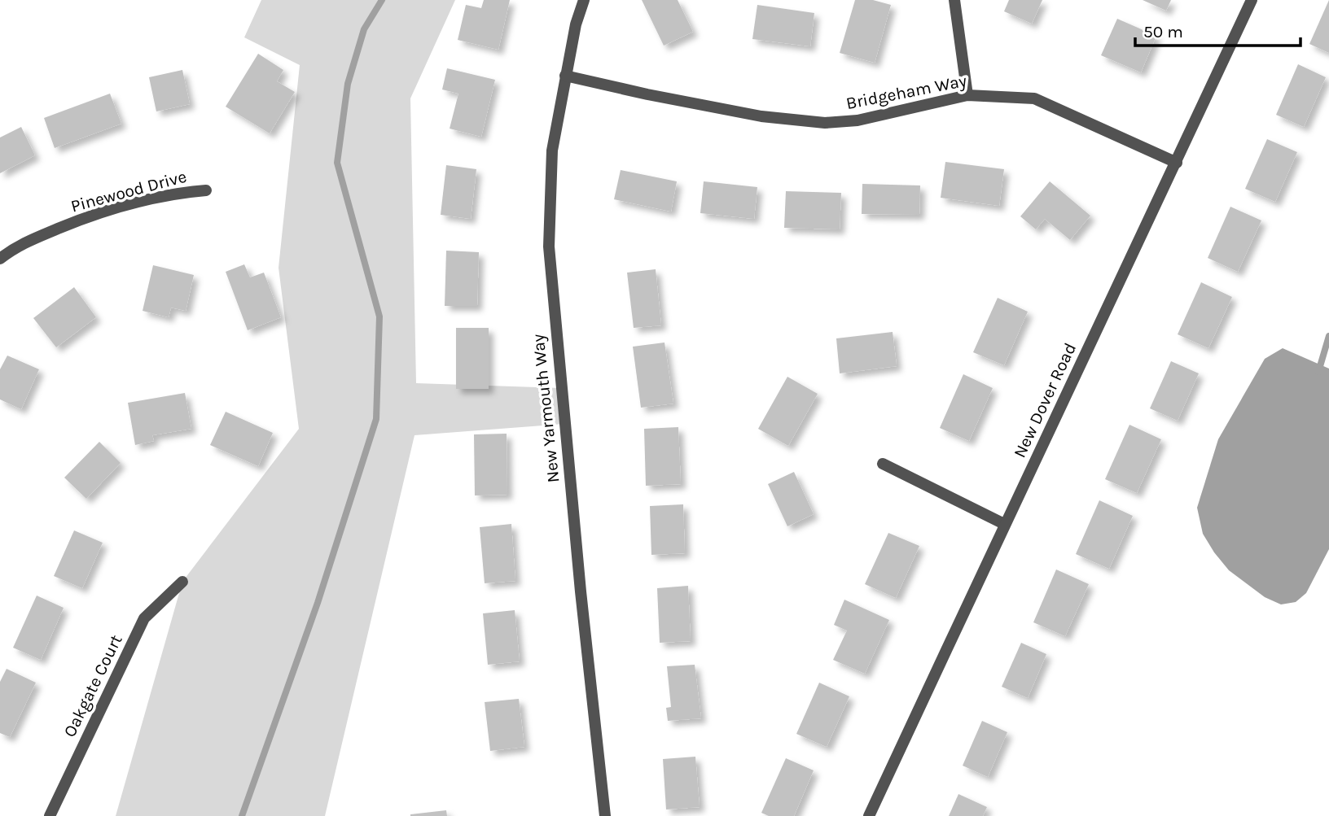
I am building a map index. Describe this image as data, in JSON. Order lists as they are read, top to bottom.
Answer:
{
  "streets": {
    "street": [
      "Bridgeham Way",
      "Pinewood Drive",
      "New Dover Road",
      "New Yarmouth Way",
      "Oakgate Court"
    ]
  },
  "crossings": [
    ["Bridgeham Way", "New Dover Road"],
    ["Bridgeham Way", "New Yarmouth Way"]
  ],
  "scale_bar": "50 m"
}
